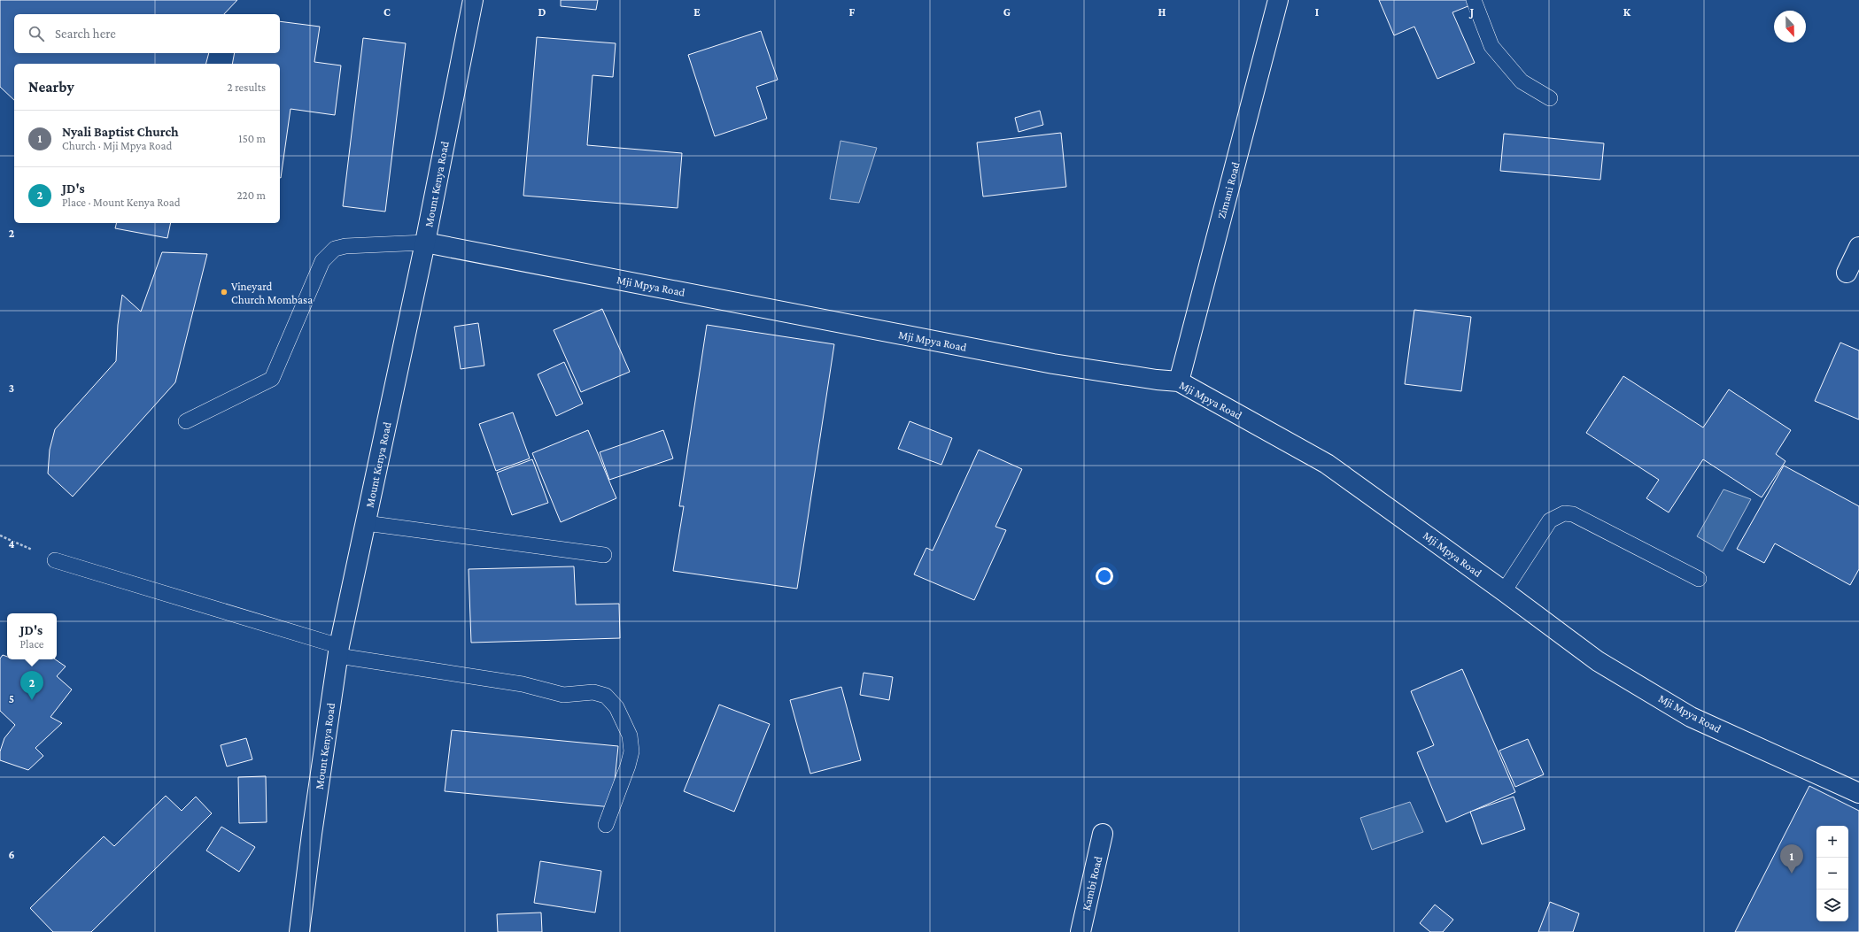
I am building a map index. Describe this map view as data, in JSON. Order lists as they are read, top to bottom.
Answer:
{
  "streets": {
    "street": [
      "Mount Kenya Road",
      "Zimani Road",
      "Mji Mpya Road",
      "Kambi Road"
    ]
  },
  "crossings": [
    ["Mount Kenya Road", "Mji Mpya Road"],
    ["Zimani Road", "Mji Mpya Road"]
  ],
  "places": ["Vineyard Church Mombasa"],
  "north": "bottom",
  "page": {
    "search": "Search here",
    "heading": ["Nearby", "2 results"],
    "list": [
      {
        "mark": "1",
        "name": "Nyali Baptist Church",
        "note": "Church · Mji Mpya Road",
        "value": "150 m"
      },
      {
        "mark": "2",
        "name": "JD's",
        "note": "Place · Mount Kenya Road",
        "value": "220 m"
      }
    ],
    "popup": ["JD's", "Place"],
    "pins": ["2", "1"],
    "map_buttons": ["+", "−"]
  },
  "grid": {
    "columns": [
      "C",
      "D",
      "E",
      "F",
      "G",
      "H",
      "I",
      "J",
      "K"
    ],
    "rows": [
      "2",
      "3",
      "4",
      "5",
      "6"
    ]
  }
}
